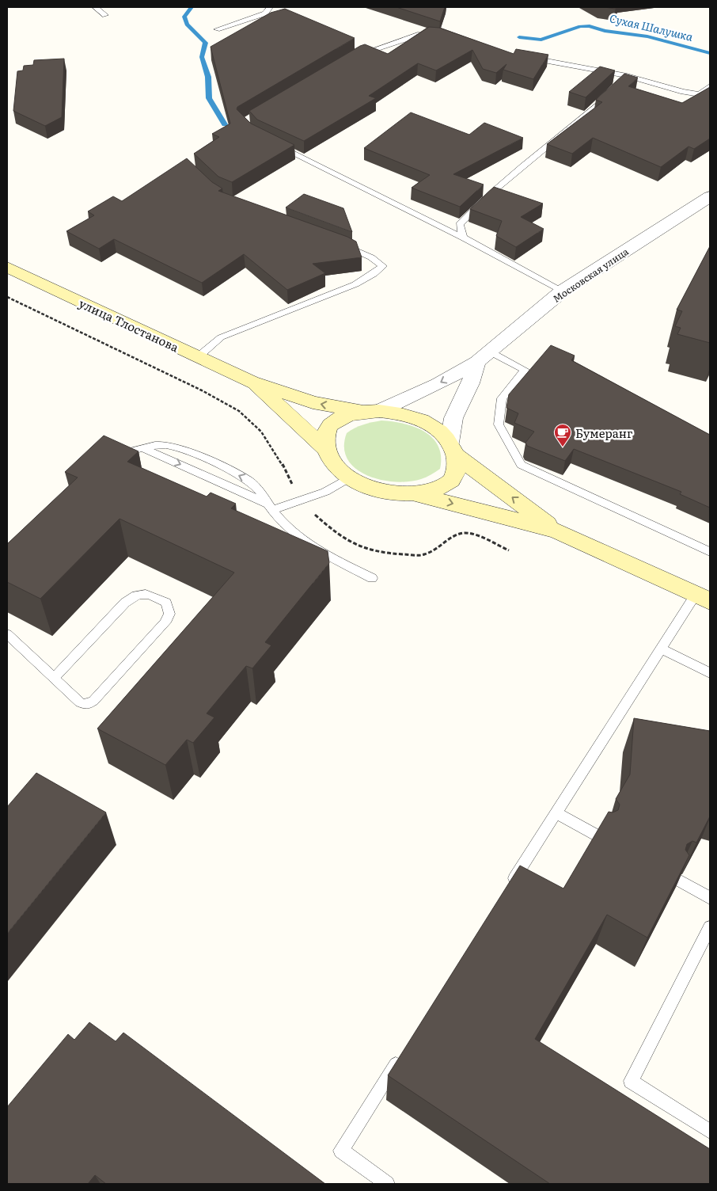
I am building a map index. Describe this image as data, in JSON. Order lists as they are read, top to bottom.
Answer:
{
  "streets": {
    "main road": ["улица Тлостанова"],
    "street": ["Московская улица"]
  },
  "water": ["Сухая Шалушка"],
  "places": {
    "cafe": ["Бумеранг"]
  }
}
